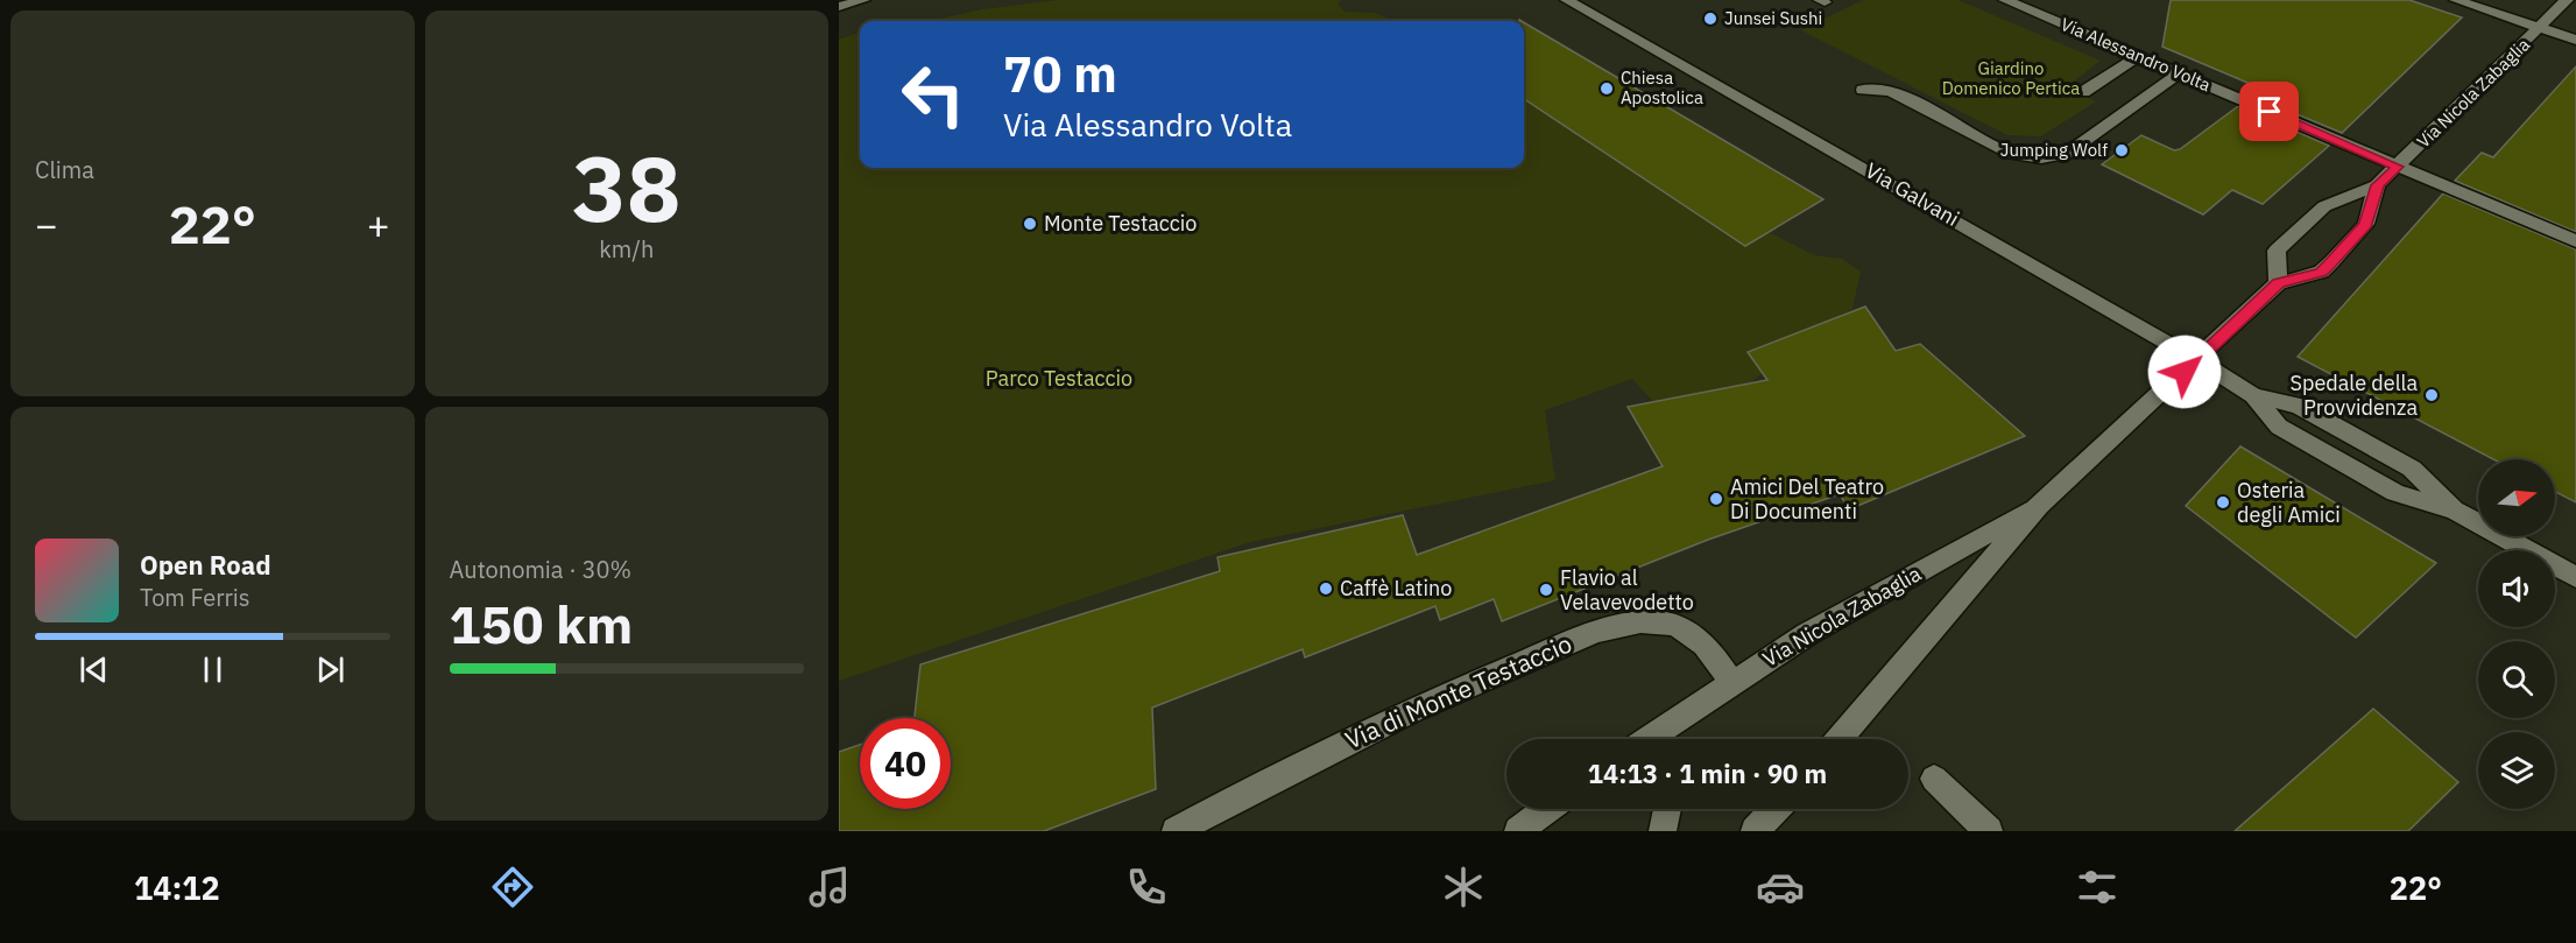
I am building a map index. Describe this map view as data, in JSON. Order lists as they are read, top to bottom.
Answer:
{
  "streets": {
    "street": [
      "Via Alessandro Volta",
      "Via Nicola Zabaglia",
      "Via Galvani",
      "Via di Monte Testaccio"
    ]
  },
  "crossings": [
    ["Via Alessandro Volta", "Via Nicola Zabaglia"],
    ["Via Nicola Zabaglia", "Via Galvani"],
    ["Via Nicola Zabaglia", "Via di Monte Testaccio"]
  ],
  "parks": ["Giardino Domenico Pertica", "Parco Testaccio"],
  "places": [
    "Junsei Sushi",
    "Chiesa Apostolica",
    "Jumping Wolf",
    "Monte Testaccio",
    "Spedale della Provvidenza",
    "Amici Del Teatro Di Documenti",
    "Osteria degli Amici",
    "Caffè Latino",
    "Flavio al Velavevodetto"
  ],
  "north": "right",
  "page": {
    "tile": [
      "Clima",
      ["38", "km/h"],
      ["Autonomia · 30%", "150 km"]
    ],
    "turn": ["70 m", "Via Alessandro Volta"],
    "heat": ["−", "22°", "+"],
    "song": ["Open Road", "Tom Ferris"],
    "limit": "40",
    "trip": "14:13 · 1 min · 90 m",
    "tabs": ["14:12", "22°"]
  }
}
